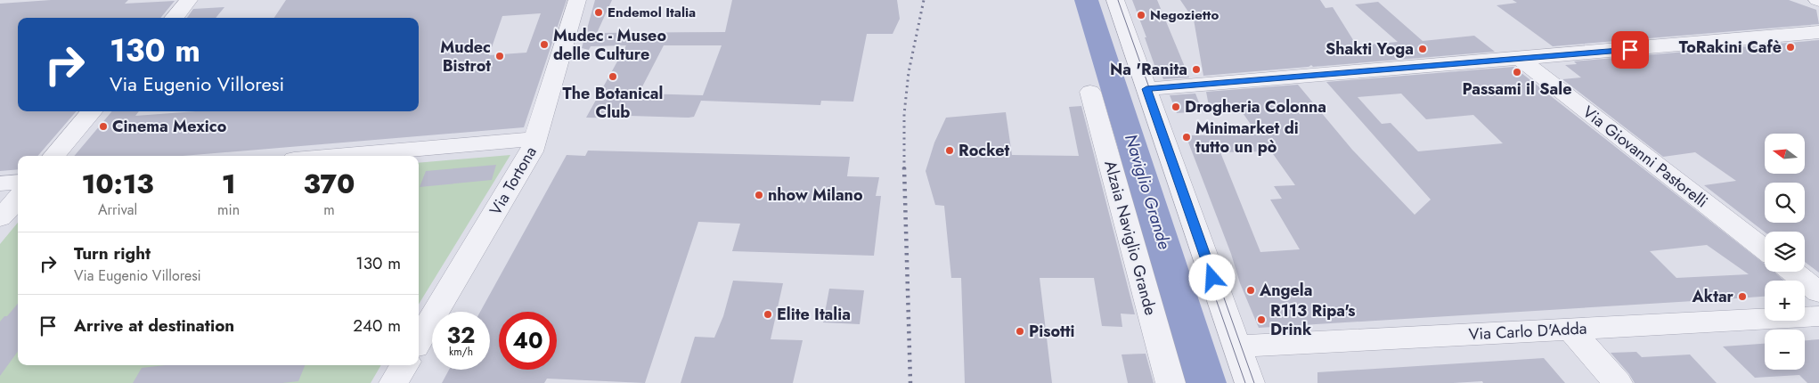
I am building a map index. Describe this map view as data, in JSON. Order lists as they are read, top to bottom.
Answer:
{
  "streets": {
    "street": [
      "Via Giovanni Pastorelli",
      "Via Tortona",
      "Alzaia Naviglio Grande",
      "Via Carlo D'Adda"
    ]
  },
  "water": ["Naviglio Grande"],
  "places": [
    "Endemol Italia",
    "Negozietto",
    "Mudec - Museo delle Culture",
    "ToRakini Cafè",
    "Shakti Yoga",
    "Mudec Bistrot",
    "Na 'Ranita",
    "Passami il Sale",
    "The Botanical Club",
    "Drogheria Colonna",
    "Cinema Mexico",
    "Minimarket di tutto un pò",
    "Rocket",
    "nhow Milano",
    "Angela",
    "Aktar",
    "Elite Italia",
    "R113 Ripa's Drink",
    "Pisotti"
  ],
  "north": "left",
  "page": {
    "turn": ["130 m", "Via Eugenio Villoresi"],
    "map_buttons": ["+", "−"],
    "eta": [
      "10:13",
      "Arrival",
      "1",
      "min",
      "370",
      "m"
    ],
    "list": [
      {
        "name": "Turn right",
        "note": "Via Eugenio Villoresi",
        "value": "130 m"
      },
      {
        "name": "Arrive at destination",
        "value": "240 m"
      }
    ],
    "speed": "32 km/h",
    "limit": "40"
  }
}
